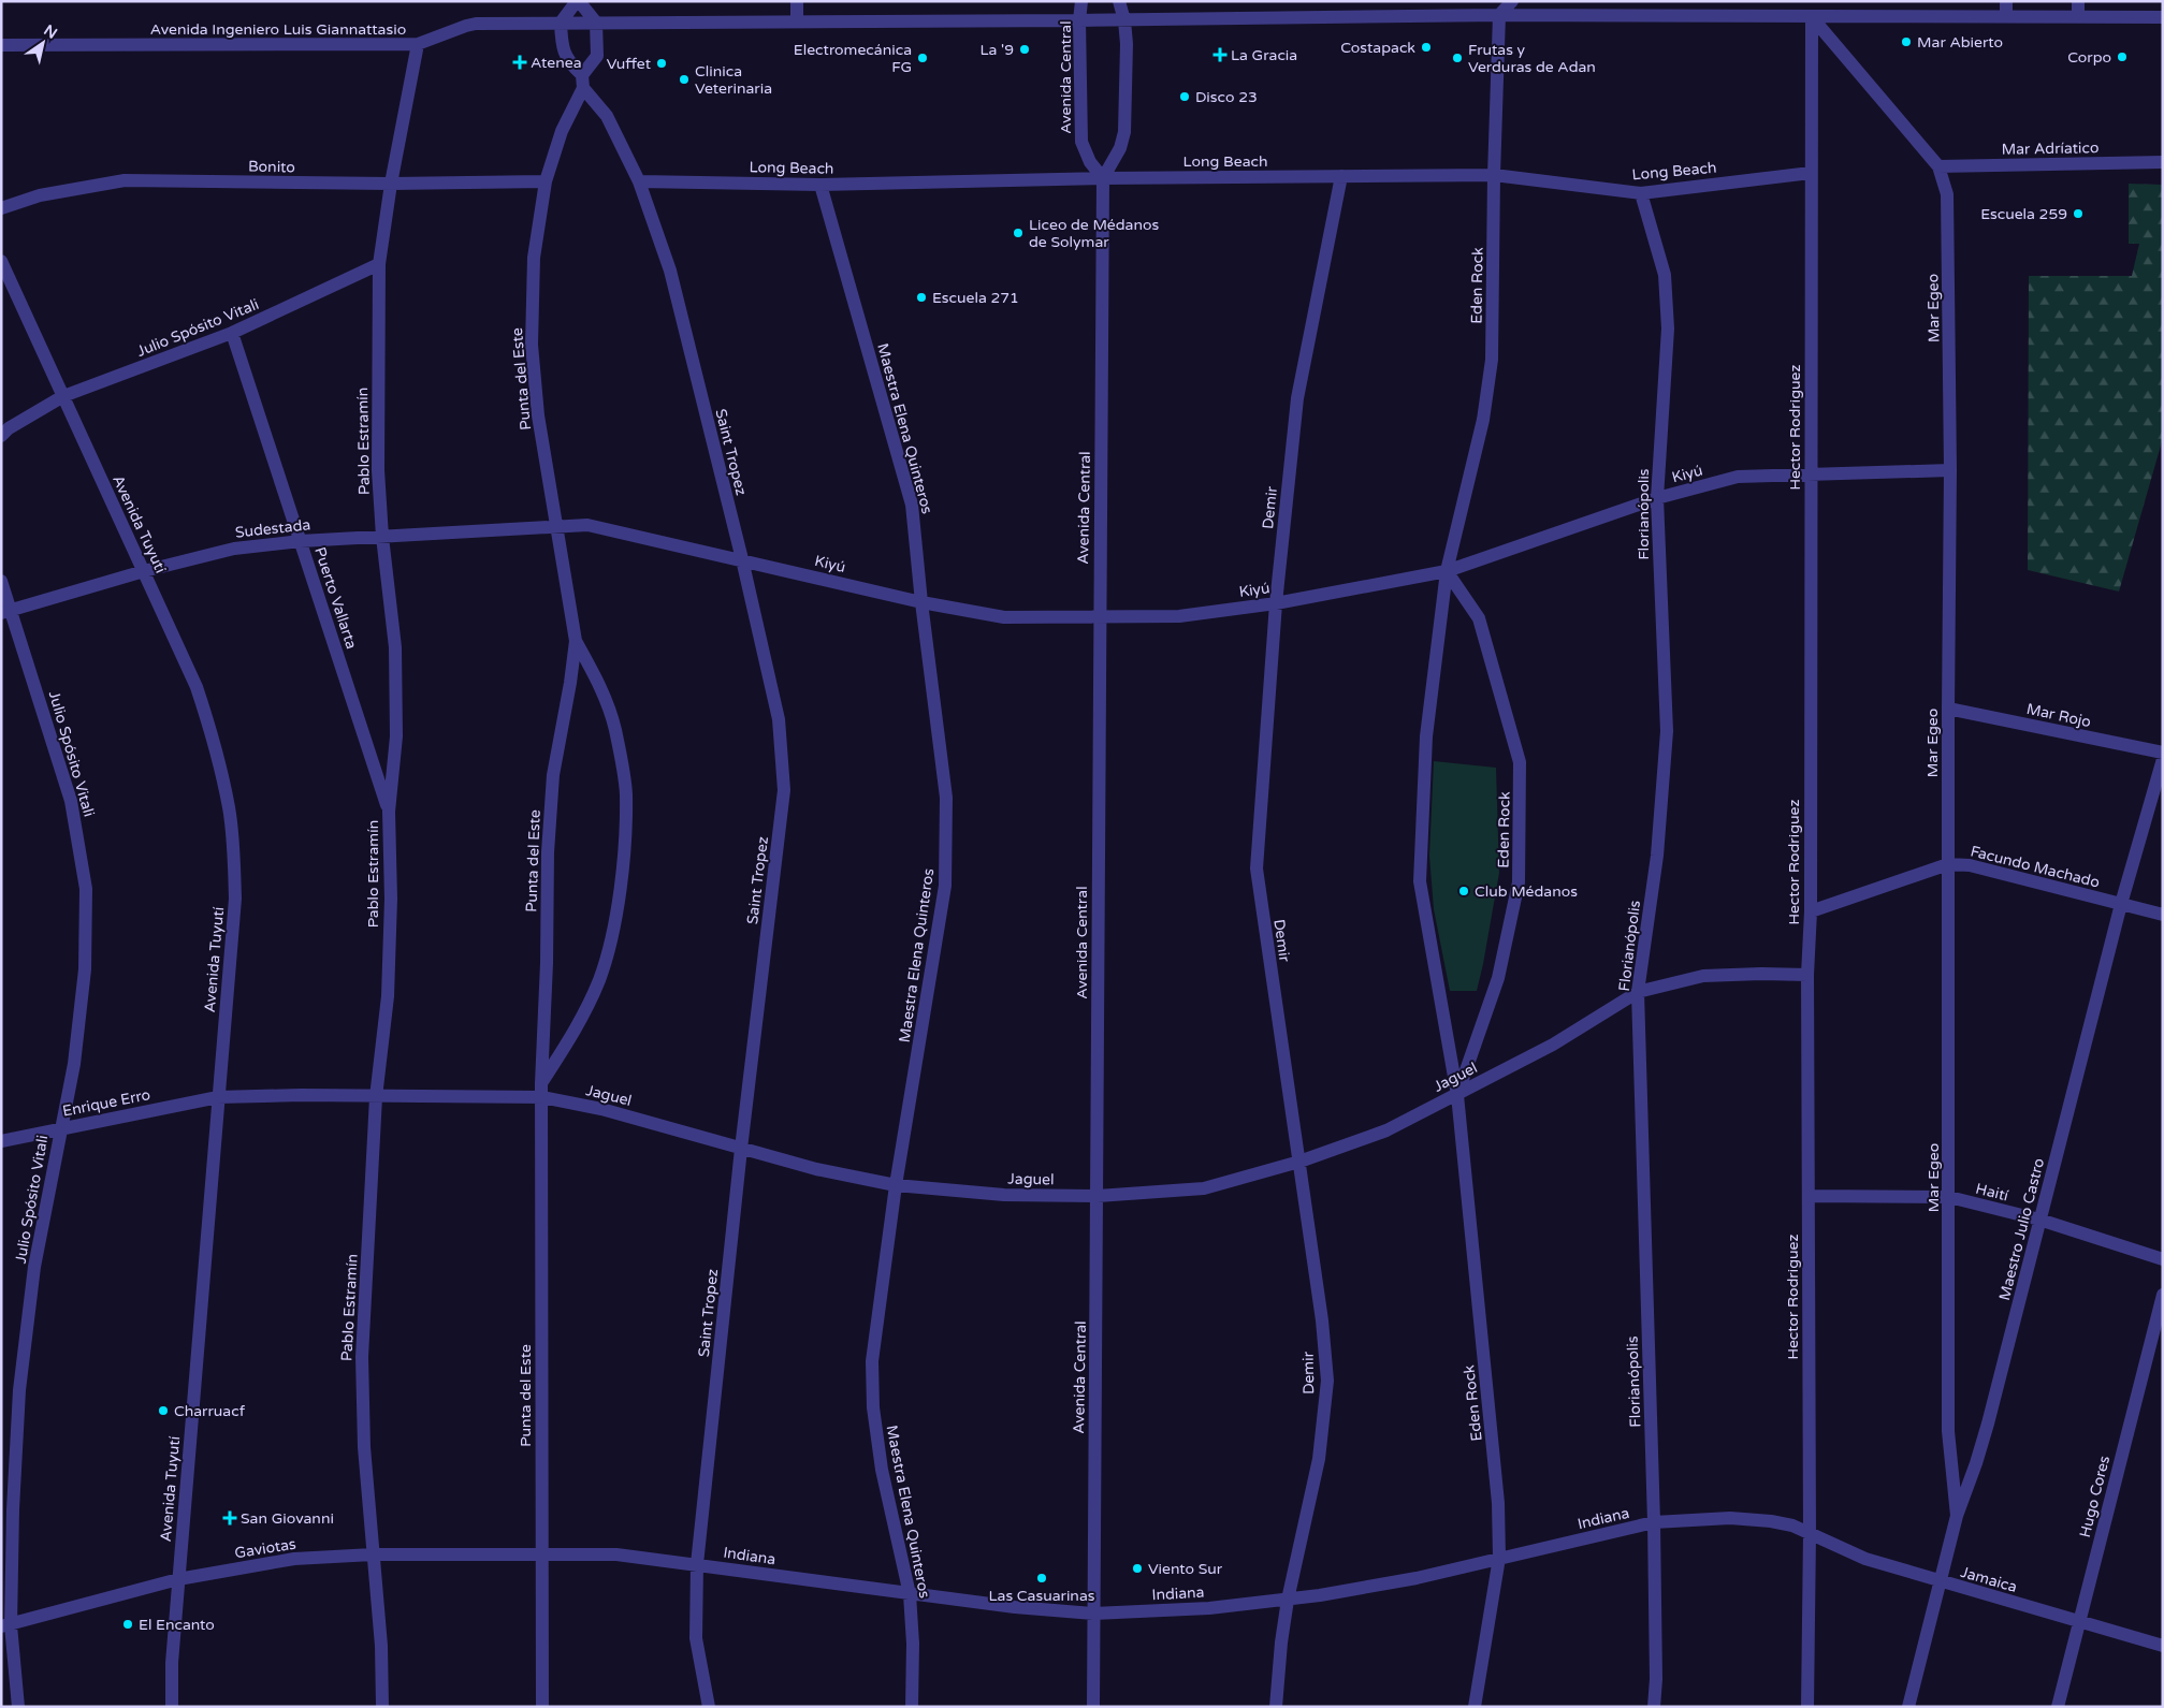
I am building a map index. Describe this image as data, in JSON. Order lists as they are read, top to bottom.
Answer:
{
  "streets": {
    "street": [
      "Avenida Ingeniero Luis Giannattasio",
      "Avenida Central",
      "Mar Adríatico",
      "Long Beach",
      "Bonito",
      "Eden Rock",
      "Mar Egeo",
      "Julio Spósito Vitali",
      "Punta del Este",
      "Hector Rodriguez",
      "Maestra Elena Quinteros",
      "Pablo Estramín",
      "Saint Tropez",
      "Kiyú",
      "Demir",
      "Florianópolis",
      "Avenida Tuyutí",
      "Sudestada",
      "Puerto Vallarta",
      "Mar Rojo",
      "Facundo Machado",
      "Jaguel",
      "Enrique Erro",
      "Haití",
      "Maestro Julio Castro",
      "Hugo Cores",
      "Indiana",
      "Gaviotas",
      "Jamaica"
    ]
  },
  "crossings": [
    ["Avenida Ingeniero Luis Giannattasio", "Avenida Central"],
    ["Avenida Ingeniero Luis Giannattasio", "Eden Rock"],
    ["Avenida Ingeniero Luis Giannattasio", "Mar Egeo"],
    ["Avenida Ingeniero Luis Giannattasio", "Punta del Este"],
    ["Avenida Ingeniero Luis Giannattasio", "Hector Rodriguez"],
    ["Avenida Ingeniero Luis Giannattasio", "Pablo Estramín"],
    ["Avenida Ingeniero Luis Giannattasio", "Saint Tropez"],
    ["Avenida Central", "Long Beach"],
    ["Avenida Central", "Kiyú"],
    ["Avenida Central", "Jaguel"],
    ["Avenida Central", "Indiana"],
    ["Mar Adríatico", "Mar Egeo"],
    ["Long Beach", "Eden Rock"],
    ["Long Beach", "Hector Rodriguez"],
    ["Long Beach", "Maestra Elena Quinteros"],
    ["Long Beach", "Saint Tropez"],
    ["Long Beach", "Demir"],
    ["Long Beach", "Florianópolis"],
    ["Bonito", "Punta del Este"],
    ["Bonito", "Pablo Estramín"],
    ["Eden Rock", "Kiyú"],
    ["Eden Rock", "Jaguel"],
    ["Eden Rock", "Indiana"],
    ["Mar Egeo", "Hector Rodriguez"],
    ["Mar Egeo", "Kiyú"],
    ["Mar Egeo", "Mar Rojo"],
    ["Mar Egeo", "Facundo Machado"],
    ["Mar Egeo", "Haití"],
    ["Mar Egeo", "Maestro Julio Castro"],
    ["Julio Spósito Vitali", "Pablo Estramín"],
    ["Julio Spósito Vitali", "Avenida Tuyutí"],
    ["Julio Spósito Vitali", "Sudestada"],
    ["Julio Spósito Vitali", "Puerto Vallarta"],
    ["Julio Spósito Vitali", "Enrique Erro"],
    ["Julio Spósito Vitali", "Gaviotas"],
    ["Punta del Este", "Saint Tropez"],
    ["Punta del Este", "Kiyú"],
    ["Punta del Este", "Sudestada"],
    ["Punta del Este", "Jaguel"],
    ["Punta del Este", "Indiana"],
    ["Punta del Este", "Gaviotas"],
    ["Hector Rodriguez", "Kiyú"],
    ["Hector Rodriguez", "Facundo Machado"],
    ["Hector Rodriguez", "Jaguel"],
    ["Hector Rodriguez", "Haití"],
    ["Hector Rodriguez", "Indiana"],
    ["Hector Rodriguez", "Jamaica"],
    ["Maestra Elena Quinteros", "Kiyú"],
    ["Maestra Elena Quinteros", "Jaguel"],
    ["Maestra Elena Quinteros", "Indiana"],
    ["Pablo Estramín", "Sudestada"],
    ["Pablo Estramín", "Puerto Vallarta"],
    ["Pablo Estramín", "Jaguel"],
    ["Pablo Estramín", "Gaviotas"],
    ["Saint Tropez", "Kiyú"],
    ["Saint Tropez", "Jaguel"],
    ["Saint Tropez", "Indiana"],
    ["Kiyú", "Demir"],
    ["Kiyú", "Florianópolis"],
    ["Kiyú", "Sudestada"],
    ["Demir", "Jaguel"],
    ["Demir", "Indiana"],
    ["Florianópolis", "Jaguel"],
    ["Florianópolis", "Indiana"],
    ["Avenida Tuyutí", "Sudestada"],
    ["Avenida Tuyutí", "Jaguel"],
    ["Avenida Tuyutí", "Enrique Erro"],
    ["Avenida Tuyutí", "Gaviotas"],
    ["Sudestada", "Puerto Vallarta"],
    ["Facundo Machado", "Maestro Julio Castro"],
    ["Jaguel", "Enrique Erro"],
    ["Haití", "Maestro Julio Castro"],
    ["Maestro Julio Castro", "Jamaica"],
    ["Hugo Cores", "Jamaica"],
    ["Indiana", "Gaviotas"],
    ["Indiana", "Jamaica"]
  ],
  "places": {
    "other": [
      "Mar Abierto",
      "Costapack",
      "La '9",
      "Corpo",
      "Electromecánica FG",
      "Frutas y Verduras de Adan",
      "Vuffet",
      "Clinica Veterinaria",
      "Disco 23",
      "Escuela 259",
      "Liceo de Médanos de Solymar",
      "Escuela 271",
      "Club Médanos",
      "Charruacf",
      "Viento Sur",
      "Las Casuarinas",
      "El Encanto"
    ],
    "health": ["La Gracia", "Atenea", "San Giovanni"]
  },
  "north": "top right"
}
